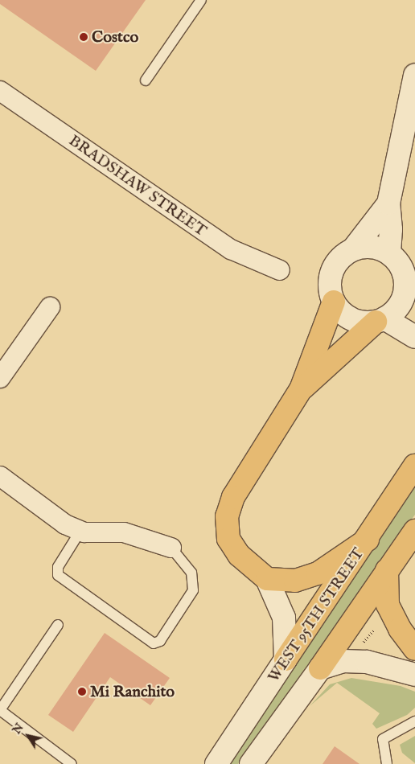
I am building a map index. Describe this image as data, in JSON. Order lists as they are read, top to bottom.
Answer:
{
  "streets": {
    "main road": ["WEST 95TH STREET"],
    "street": ["BRADSHAW STREET"]
  },
  "places": ["Costco", "Mi Ranchito"],
  "north": "top left"
}
